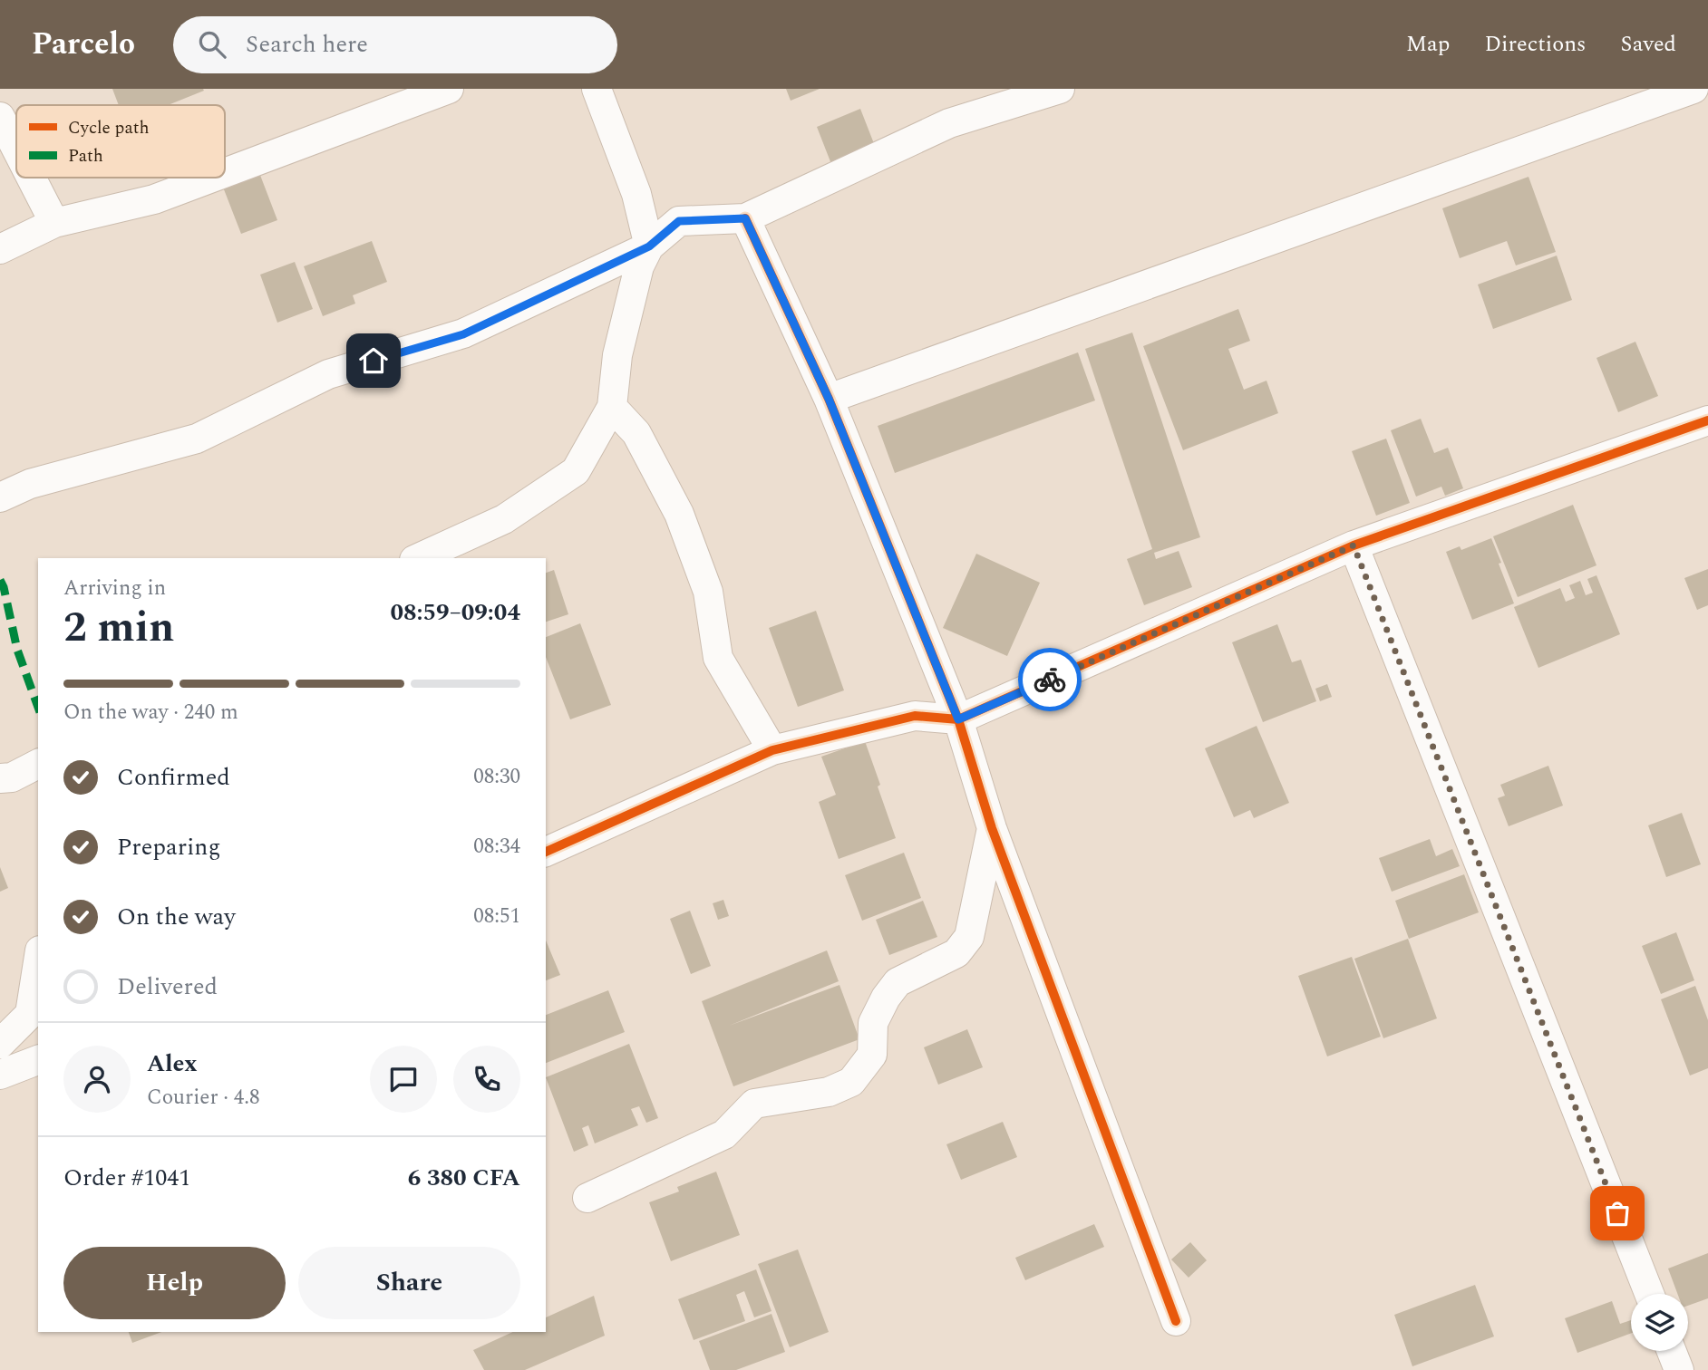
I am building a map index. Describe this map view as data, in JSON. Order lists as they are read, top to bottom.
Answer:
{
  "legend": ["Cycle path", "Path"],
  "page": {
    "header": "Parcelo",
    "search": "Search here",
    "nav": ["Map", "Directions", "Saved"],
    "heading": ["2 min", "Arriving in", "08:59–09:04"],
    "panel": [
      "Alex",
      "Courier · 4.8",
      "Order #1041",
      "6 380 CFA"
    ],
    "bar": "On the way · 240 m",
    "list": [
      ["Confirmed", "08:30"],
      ["Preparing", "08:34"],
      ["On the way", "08:51"],
      "Delivered"
    ],
    "buttons": ["Help", "Share"]
  }
}
